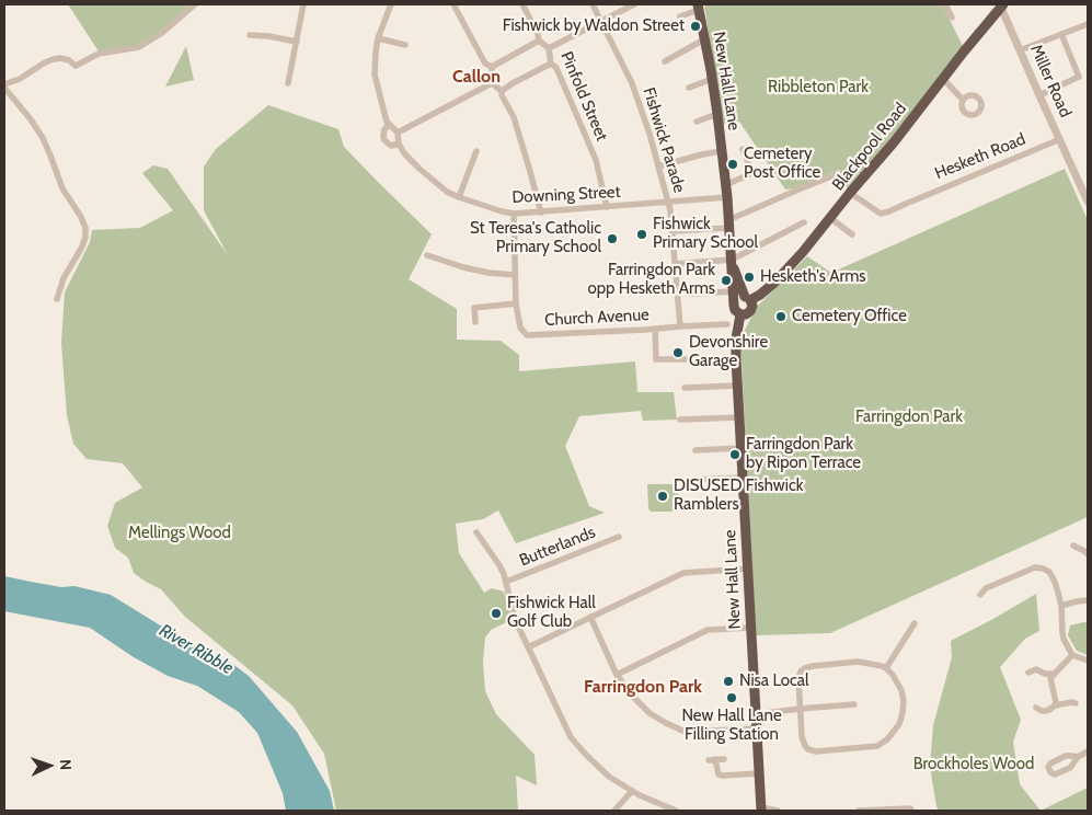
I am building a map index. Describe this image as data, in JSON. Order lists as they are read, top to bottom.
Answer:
{
  "streets": {
    "highway": ["New Hall Lane", "Blackpool Road"],
    "street": [
      "Miller Road",
      "Pinfold Street",
      "Fishwick Parade",
      "Hesketh Road",
      "Downing Street",
      "Church Avenue",
      "Butterlands"
    ]
  },
  "crossings": [
    ["New Hall Lane", "Blackpool Road"],
    ["New Hall Lane", "Downing Street"],
    ["Miller Road", "Blackpool Road"],
    ["Miller Road", "Hesketh Road"],
    ["Pinfold Street", "Downing Street"],
    ["Fishwick Parade", "Downing Street"],
    ["Fishwick Parade", "Church Avenue"],
    ["Blackpool Road", "Hesketh Road"]
  ],
  "districts": ["Callon", "Farringdon Park"],
  "water": ["River Ribble"],
  "parks": [
    "Ribbleton Park",
    "Farringdon Park",
    "Mellings Wood",
    "Brockholes Wood"
  ],
  "places": [
    "Fishwick by Waldon Street",
    "Cemetery Post Office",
    "Fishwick Primary School",
    "St Teresa's Catholic Primary School",
    "Hesketh's Arms",
    "Farringdon Park opp Hesketh Arms",
    "Cemetery Office",
    "Devonshire Garage",
    "Farringdon Park by Ripon Terrace",
    "DISUSED Fishwick Ramblers",
    "Fishwick Hall Golf Club",
    "Nisa Local",
    "New Hall Lane Filling Station"
  ],
  "north": "right"
}
